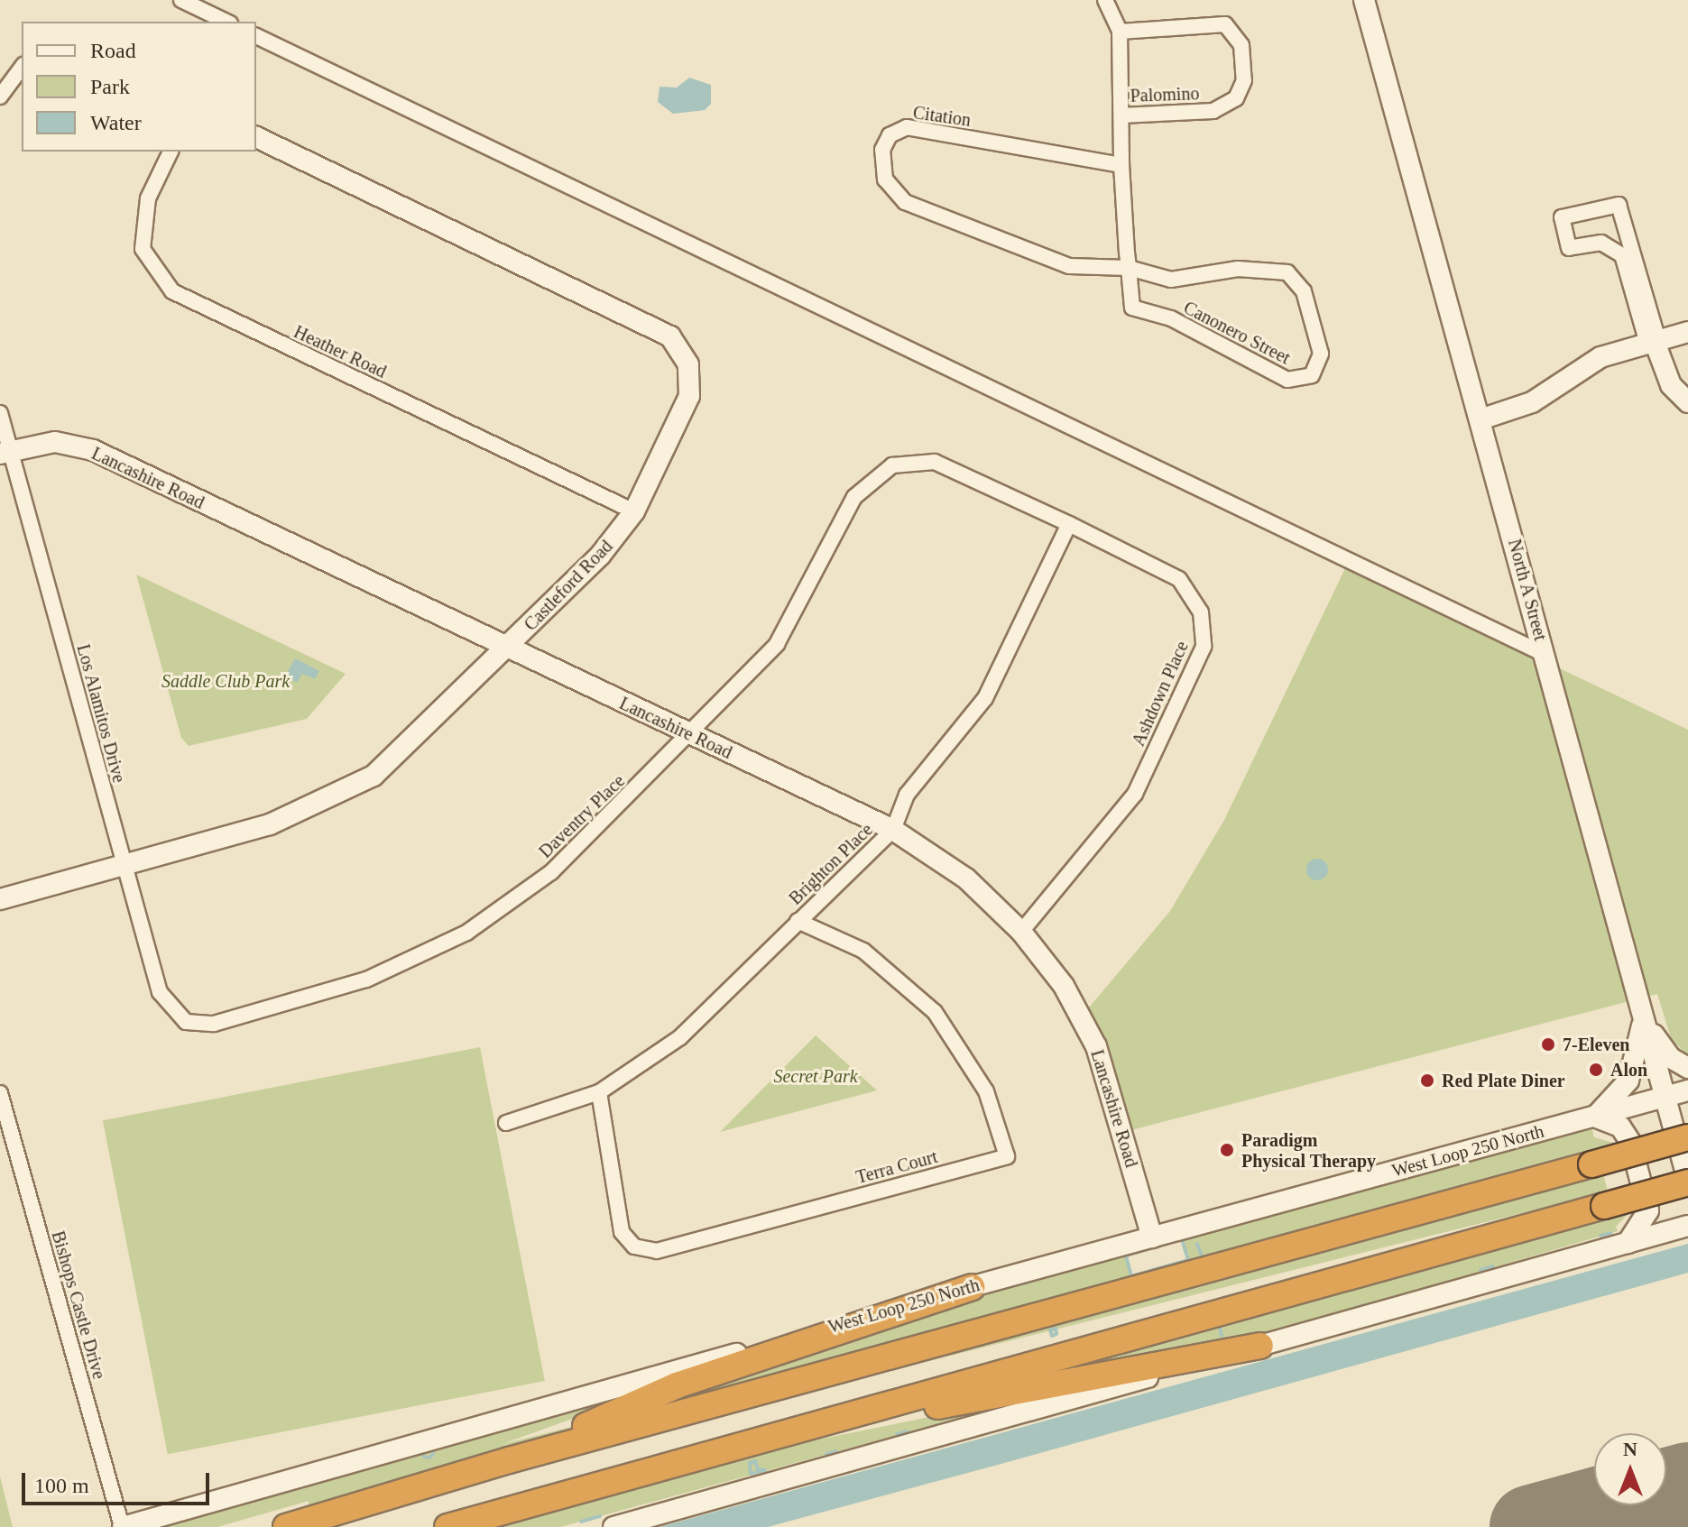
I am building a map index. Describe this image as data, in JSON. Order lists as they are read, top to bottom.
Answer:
{
  "streets": {
    "main road": [
      "Lancashire Road",
      "Castleford Road",
      "North A Street",
      "West Loop 250 North"
    ],
    "street": [
      "Palomino",
      "Citation",
      "Canonero Street",
      "Heather Road",
      "Ashdown Place",
      "Los Alamitos Drive",
      "Daventry Place",
      "Brighton Place",
      "Terra Court",
      "Bishops Castle Drive"
    ]
  },
  "crossings": [
    ["Citation", "Canonero Street"],
    ["Heather Road", "Castleford Road"],
    ["Lancashire Road", "Castleford Road"],
    ["Lancashire Road", "Ashdown Place"],
    ["Lancashire Road", "Los Alamitos Drive"],
    ["Lancashire Road", "Daventry Place"],
    ["Lancashire Road", "Brighton Place"],
    ["Lancashire Road", "West Loop 250 North"],
    ["Castleford Road", "Los Alamitos Drive"],
    ["North A Street", "West Loop 250 North"],
    ["Ashdown Place", "Daventry Place"],
    ["Ashdown Place", "Brighton Place"],
    ["Los Alamitos Drive", "Daventry Place"],
    ["Brighton Place", "Terra Court"],
    ["West Loop 250 North", "Bishops Castle Drive"]
  ],
  "parks": ["Saddle Club Park", "Secret Park"],
  "places": [
    "7-Eleven",
    "Alon",
    "Red Plate Diner",
    "Paradigm Physical Therapy"
  ],
  "legend": ["Road", "Park", "Water"],
  "scale_bar": "100 m",
  "north": "top"
}
